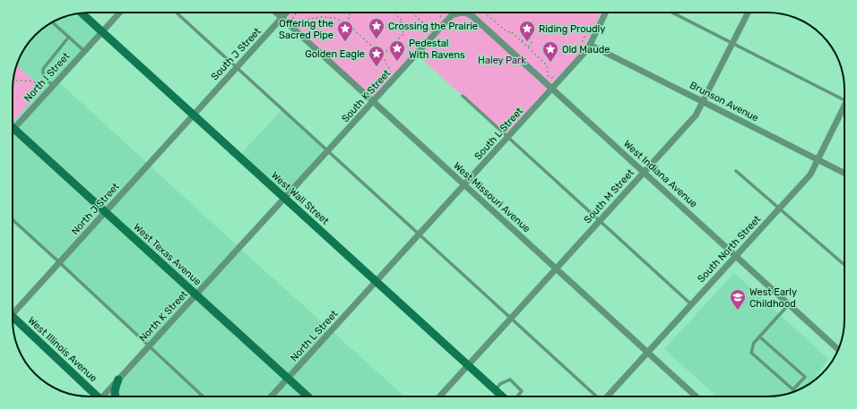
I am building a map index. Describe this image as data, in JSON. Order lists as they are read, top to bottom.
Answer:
{
  "streets": {
    "street": [
      "South J Street",
      "North I Street",
      "South K Street",
      "Brunson Avenue",
      "South L Street",
      "West Indiana Avenue",
      "South M Street",
      "West Missouri Avenue",
      "West Wall Street",
      "North J Street",
      "South North Street",
      "West Texas Avenue",
      "North K Street",
      "North L Street",
      "West Illinois Avenue"
    ]
  },
  "crossings": [
    ["South J Street", "West Missouri Avenue"],
    ["South J Street", "West Wall Street"],
    ["South J Street", "North J Street"],
    ["North I Street", "West Wall Street"],
    ["North I Street", "West Texas Avenue"],
    ["South K Street", "West Indiana Avenue"],
    ["South K Street", "West Missouri Avenue"],
    ["South K Street", "West Wall Street"],
    ["South K Street", "North K Street"],
    ["Brunson Avenue", "South L Street"],
    ["Brunson Avenue", "South M Street"],
    ["Brunson Avenue", "South North Street"],
    ["South L Street", "West Indiana Avenue"],
    ["South L Street", "West Missouri Avenue"],
    ["South L Street", "West Wall Street"],
    ["South L Street", "North L Street"],
    ["West Indiana Avenue", "South M Street"],
    ["West Indiana Avenue", "South North Street"],
    ["South M Street", "West Missouri Avenue"],
    ["South M Street", "West Wall Street"],
    ["West Missouri Avenue", "South North Street"],
    ["West Wall Street", "North J Street"],
    ["West Wall Street", "North K Street"],
    ["West Wall Street", "North L Street"],
    ["North J Street", "West Texas Avenue"],
    ["West Texas Avenue", "North K Street"],
    ["West Texas Avenue", "North L Street"]
  ],
  "parks": ["Haley Park"],
  "places": {
    "place": [
      "Crossing the Prairie",
      "Offering the Sacred Pipe",
      "Riding Proudly",
      "Pedestal With Ravens",
      "Old Maude",
      "Golden Eagle"
    ],
    "school or university": ["West Early Childhood"]
  }
}
